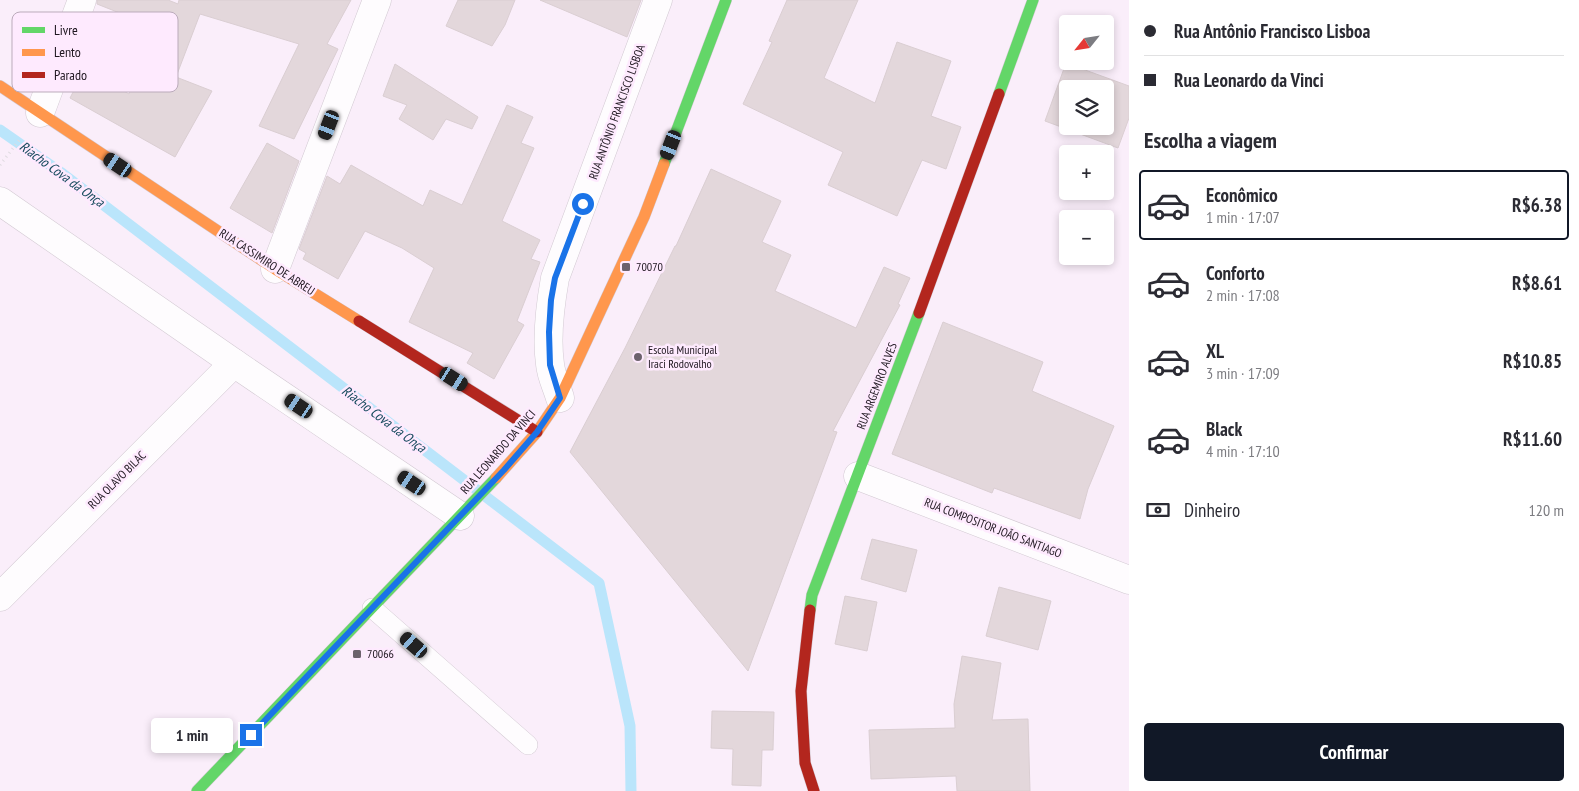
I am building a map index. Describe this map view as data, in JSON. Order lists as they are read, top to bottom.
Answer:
{
  "streets": {
    "street": [
      "RUA ANTÔNIO FRANCISCO LISBOA",
      "RUA CASSIMIRO DE ABREU",
      "RUA ARGEMIRO ALVES",
      "RUA LEONARDO DA VINCI",
      "RUA OLAVO BILAC",
      "RUA COMPOSITOR JOÃO SANTIAGO"
    ]
  },
  "crossings": [
    ["RUA ANTÔNIO FRANCISCO LISBOA", "RUA LEONARDO DA VINCI"],
    ["RUA CASSIMIRO DE ABREU", "RUA LEONARDO DA VINCI"],
    ["RUA ARGEMIRO ALVES", "RUA COMPOSITOR JOÃO SANTIAGO"]
  ],
  "water": ["Riacho Cova da Onça"],
  "places": {
    "transit": ["70070", "70066"],
    "other": ["Escola Municipal Iraci Rodovalho"]
  },
  "legend": ["Livre", "Lento", "Parado"],
  "north": "bottom left",
  "page": {
    "banner": ["Rua Antônio Francisco Lisboa", "Rua Leonardo da Vinci"],
    "map_buttons": ["+", "−"],
    "heading": "Escolha a viagem",
    "list": [
      {
        "name": "Econômico",
        "note": "1 min · 17:07",
        "value": "R$6.38"
      },
      {
        "name": "Conforto",
        "note": "2 min · 17:08",
        "value": "R$8.61"
      },
      {
        "name": "XL",
        "note": "3 min · 17:09",
        "value": "R$10.85"
      },
      {
        "name": "Black",
        "note": "4 min · 17:10",
        "value": "R$11.60"
      }
    ],
    "pay": ["Dinheiro", "120 m"],
    "buttons": "Confirmar",
    "bubble": "1 min"
  }
}
